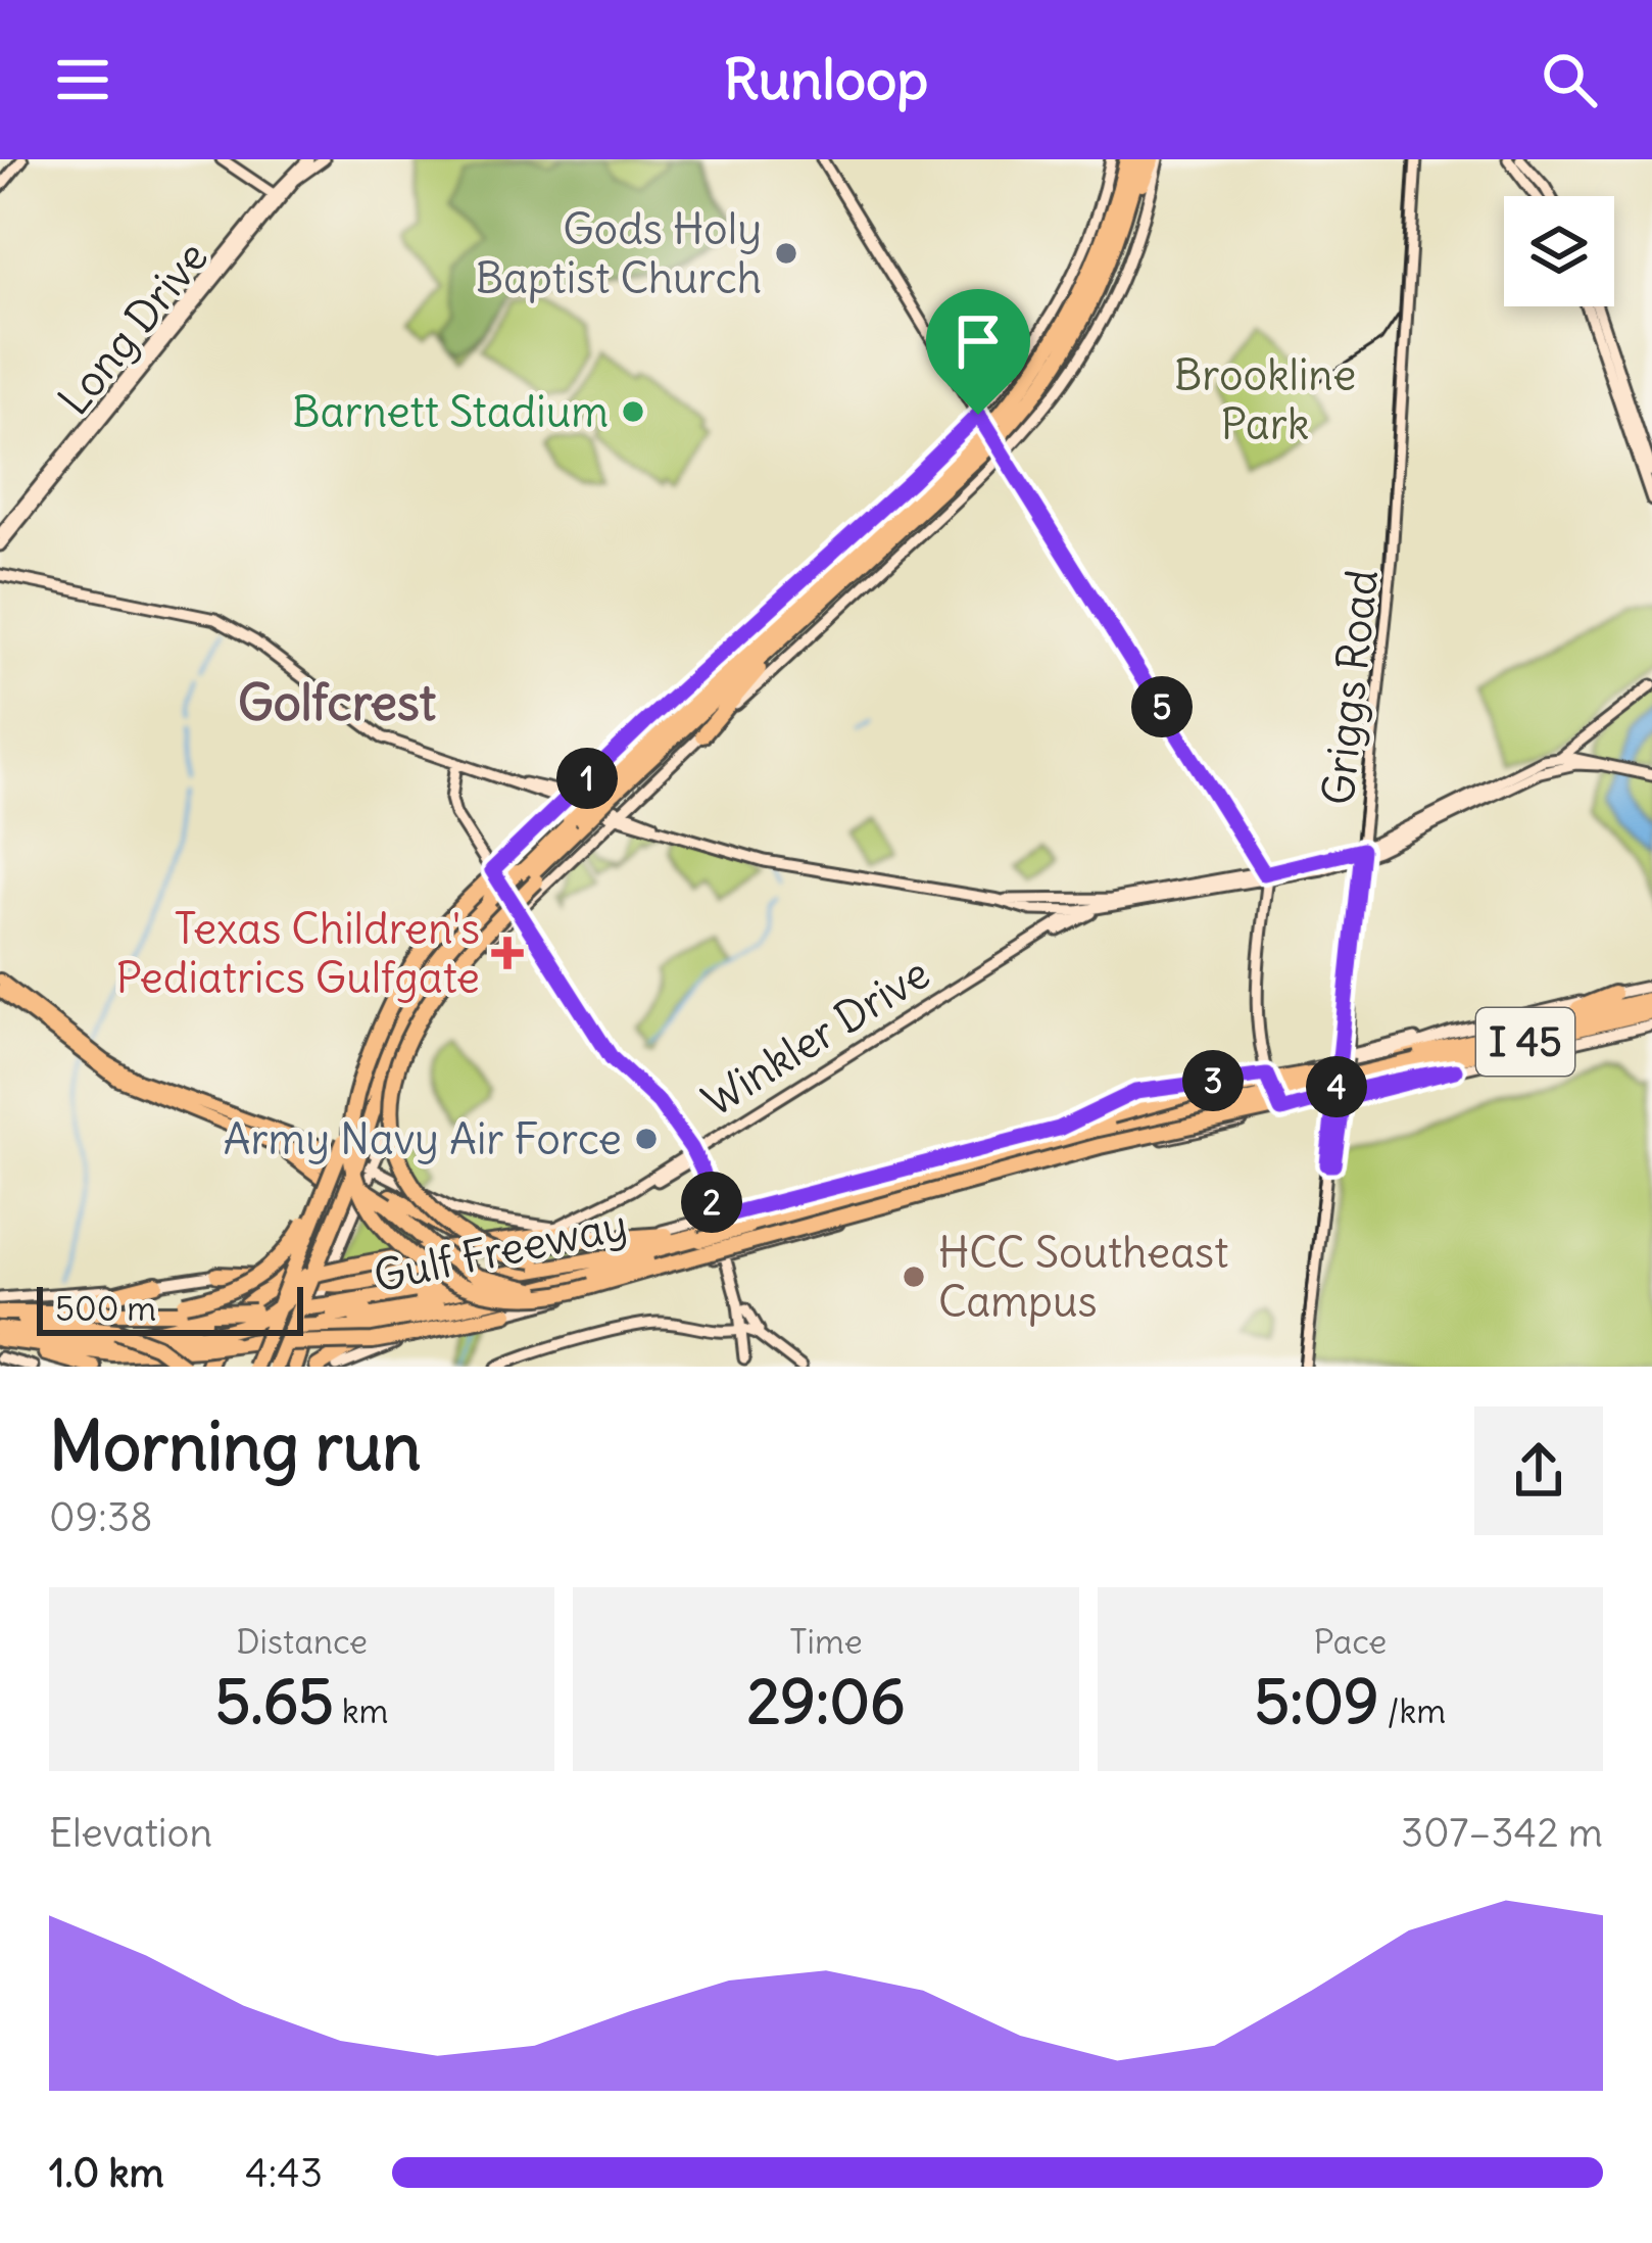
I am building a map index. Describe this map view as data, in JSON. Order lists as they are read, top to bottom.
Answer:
{
  "streets": {
    "highway": ["I 45", "Gulf Freeway"],
    "main road": ["Long Drive", "Griggs Road", "Winkler Drive"]
  },
  "crossings": [
    ["Griggs Road", "Gulf Freeway"]
  ],
  "districts": ["Golfcrest"],
  "parks": ["Brookline Park"],
  "places": {
    "other": [
      "Gods Holy Baptist Church",
      "Barnett Stadium",
      "Army Navy Air Force",
      "HCC Southeast Campus"
    ],
    "health": ["Texas Children's Pediatrics Gulfgate"]
  },
  "scale_bar": "500 m",
  "page": {
    "header": "Runloop",
    "pins": [
      "5",
      "1",
      "3",
      "4",
      "2"
    ],
    "scale": "500 m",
    "heading": ["Morning run", "09:38"],
    "stats": [
      ["Distance", "5.65 km"],
      ["Time", "29:06"],
      ["Pace", "5:09 /km"]
    ],
    "chart": ["Elevation", "307–342 m"],
    "list": [
      {
        "name": "1.0 km",
        "note": "4:43"
      }
    ]
  }
}
